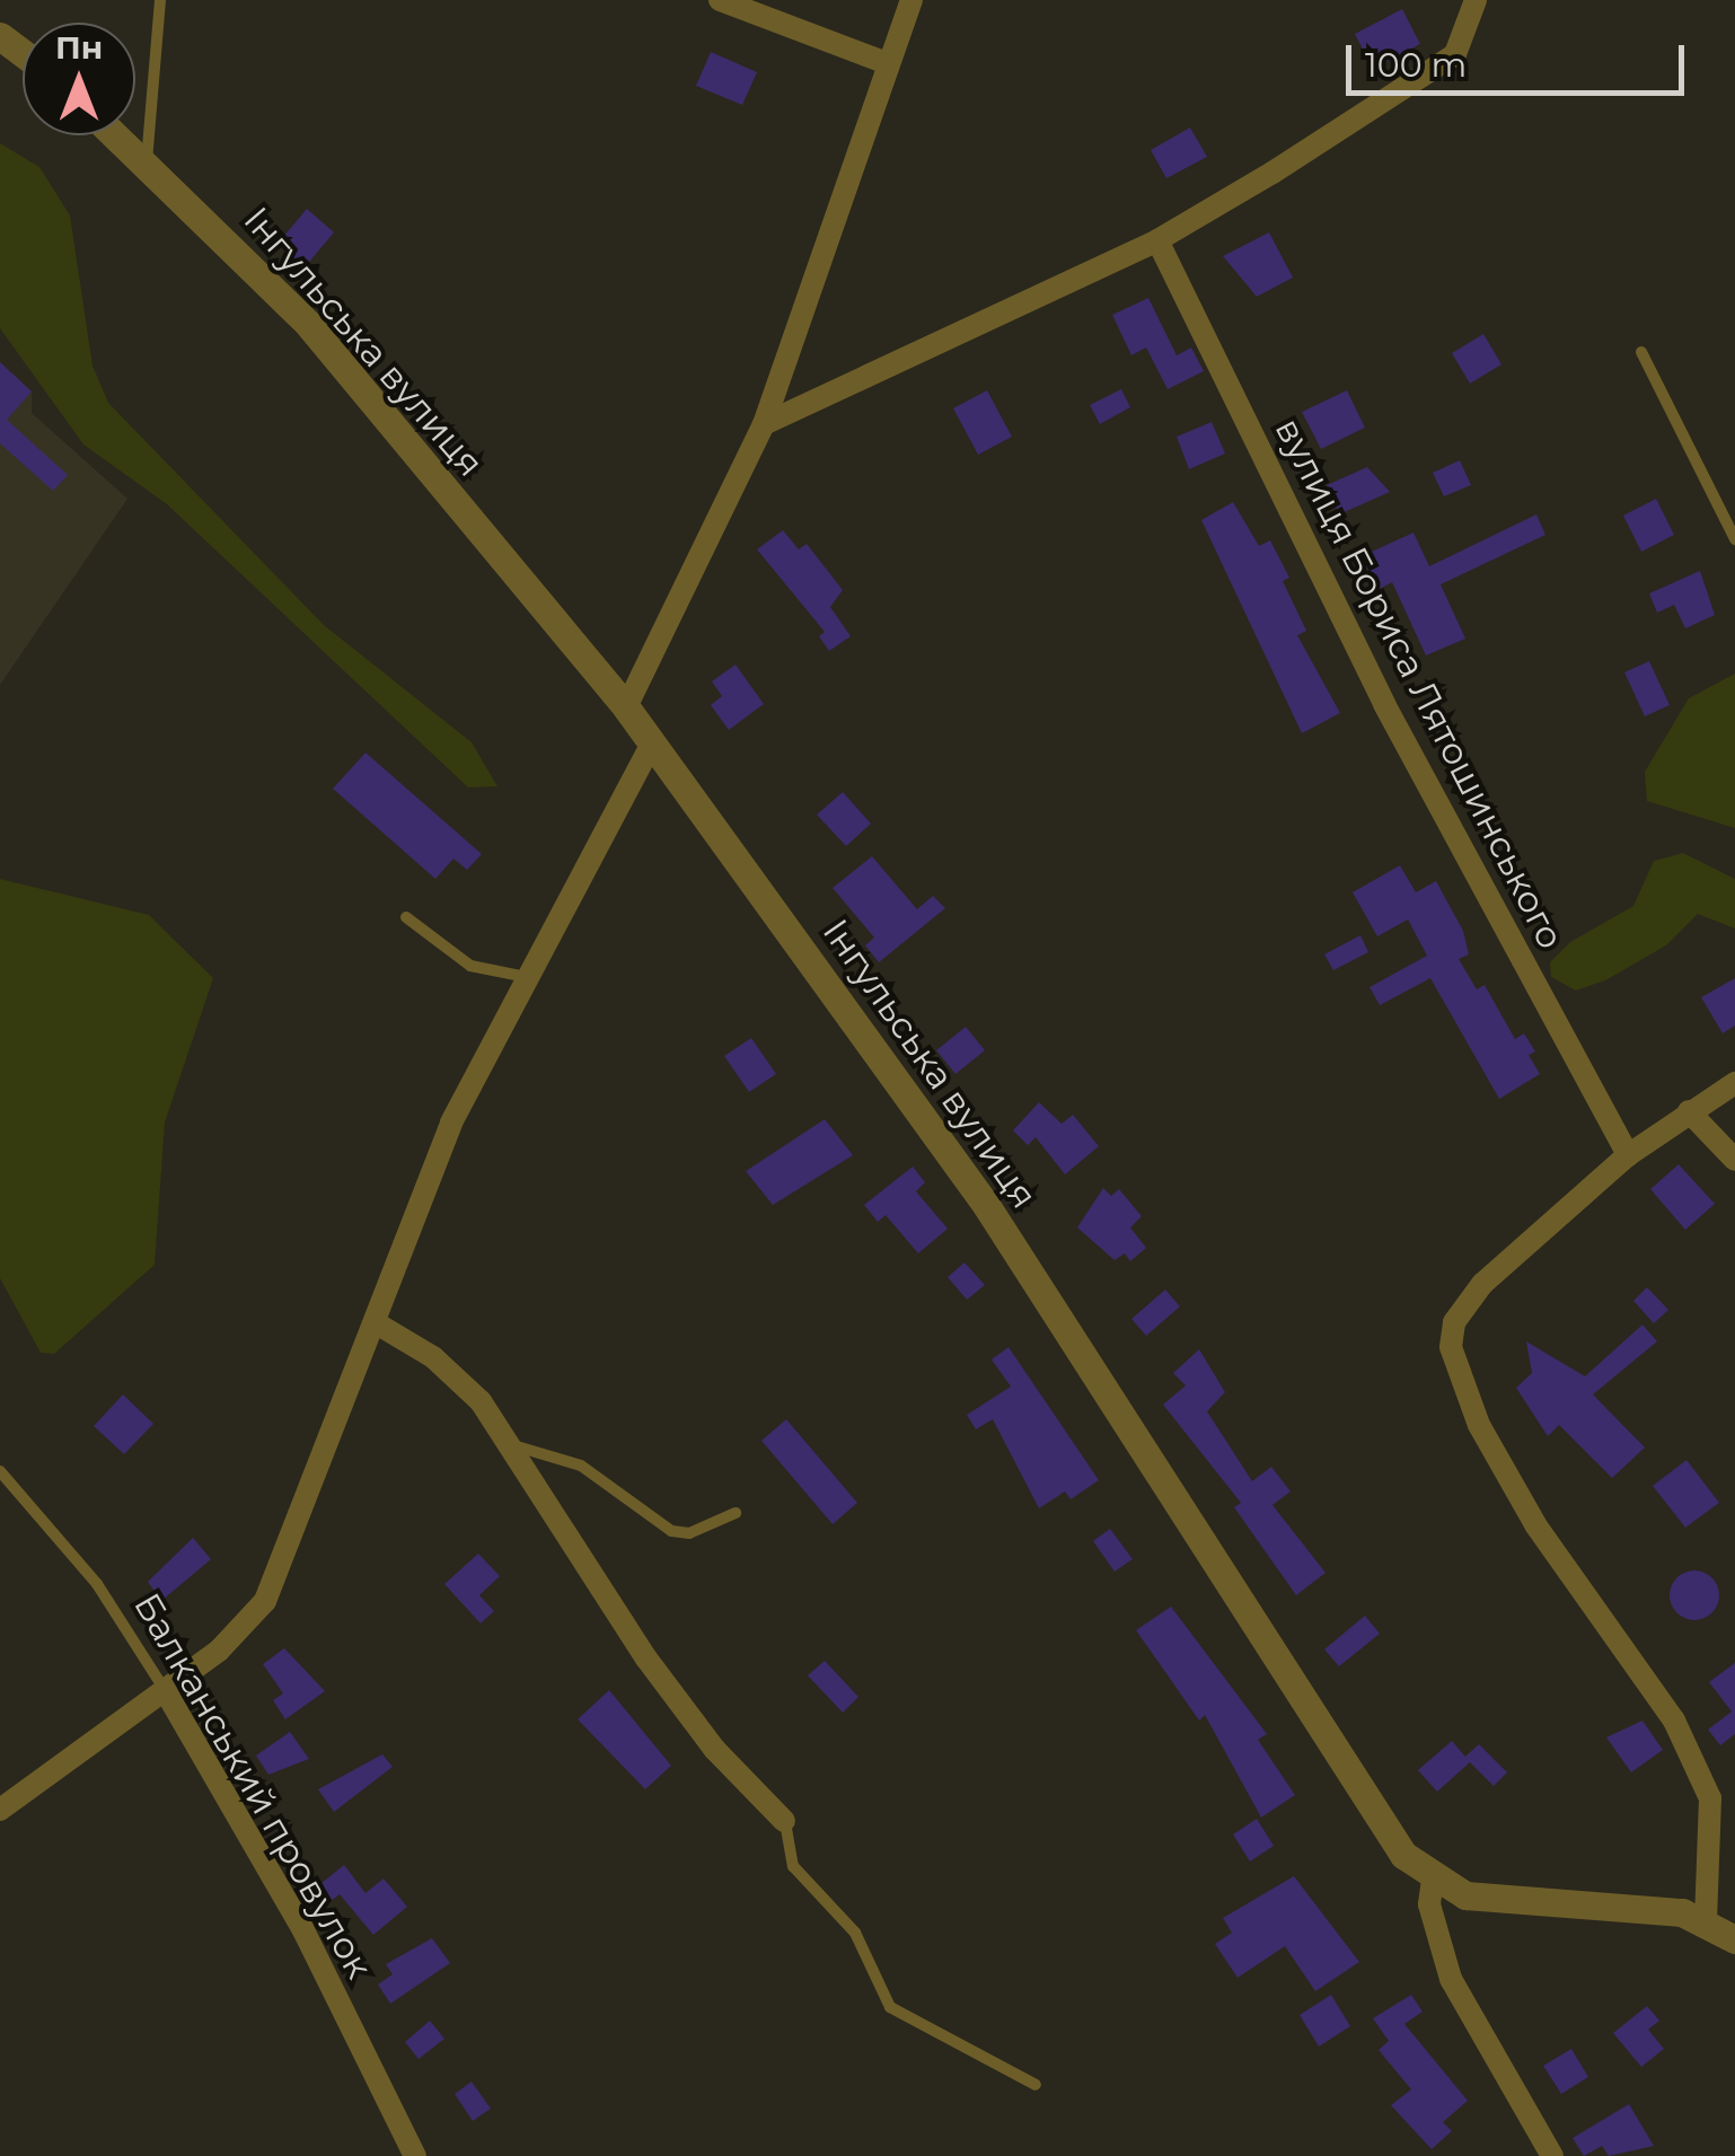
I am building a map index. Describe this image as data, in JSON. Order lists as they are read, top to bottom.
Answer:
{
  "streets": {
    "street": ["Інгульська вулиця", "вулиця Бориса Лятошинського", "Балканський провулок"]
  },
  "scale_bar": "100 m",
  "north": "top"
}
